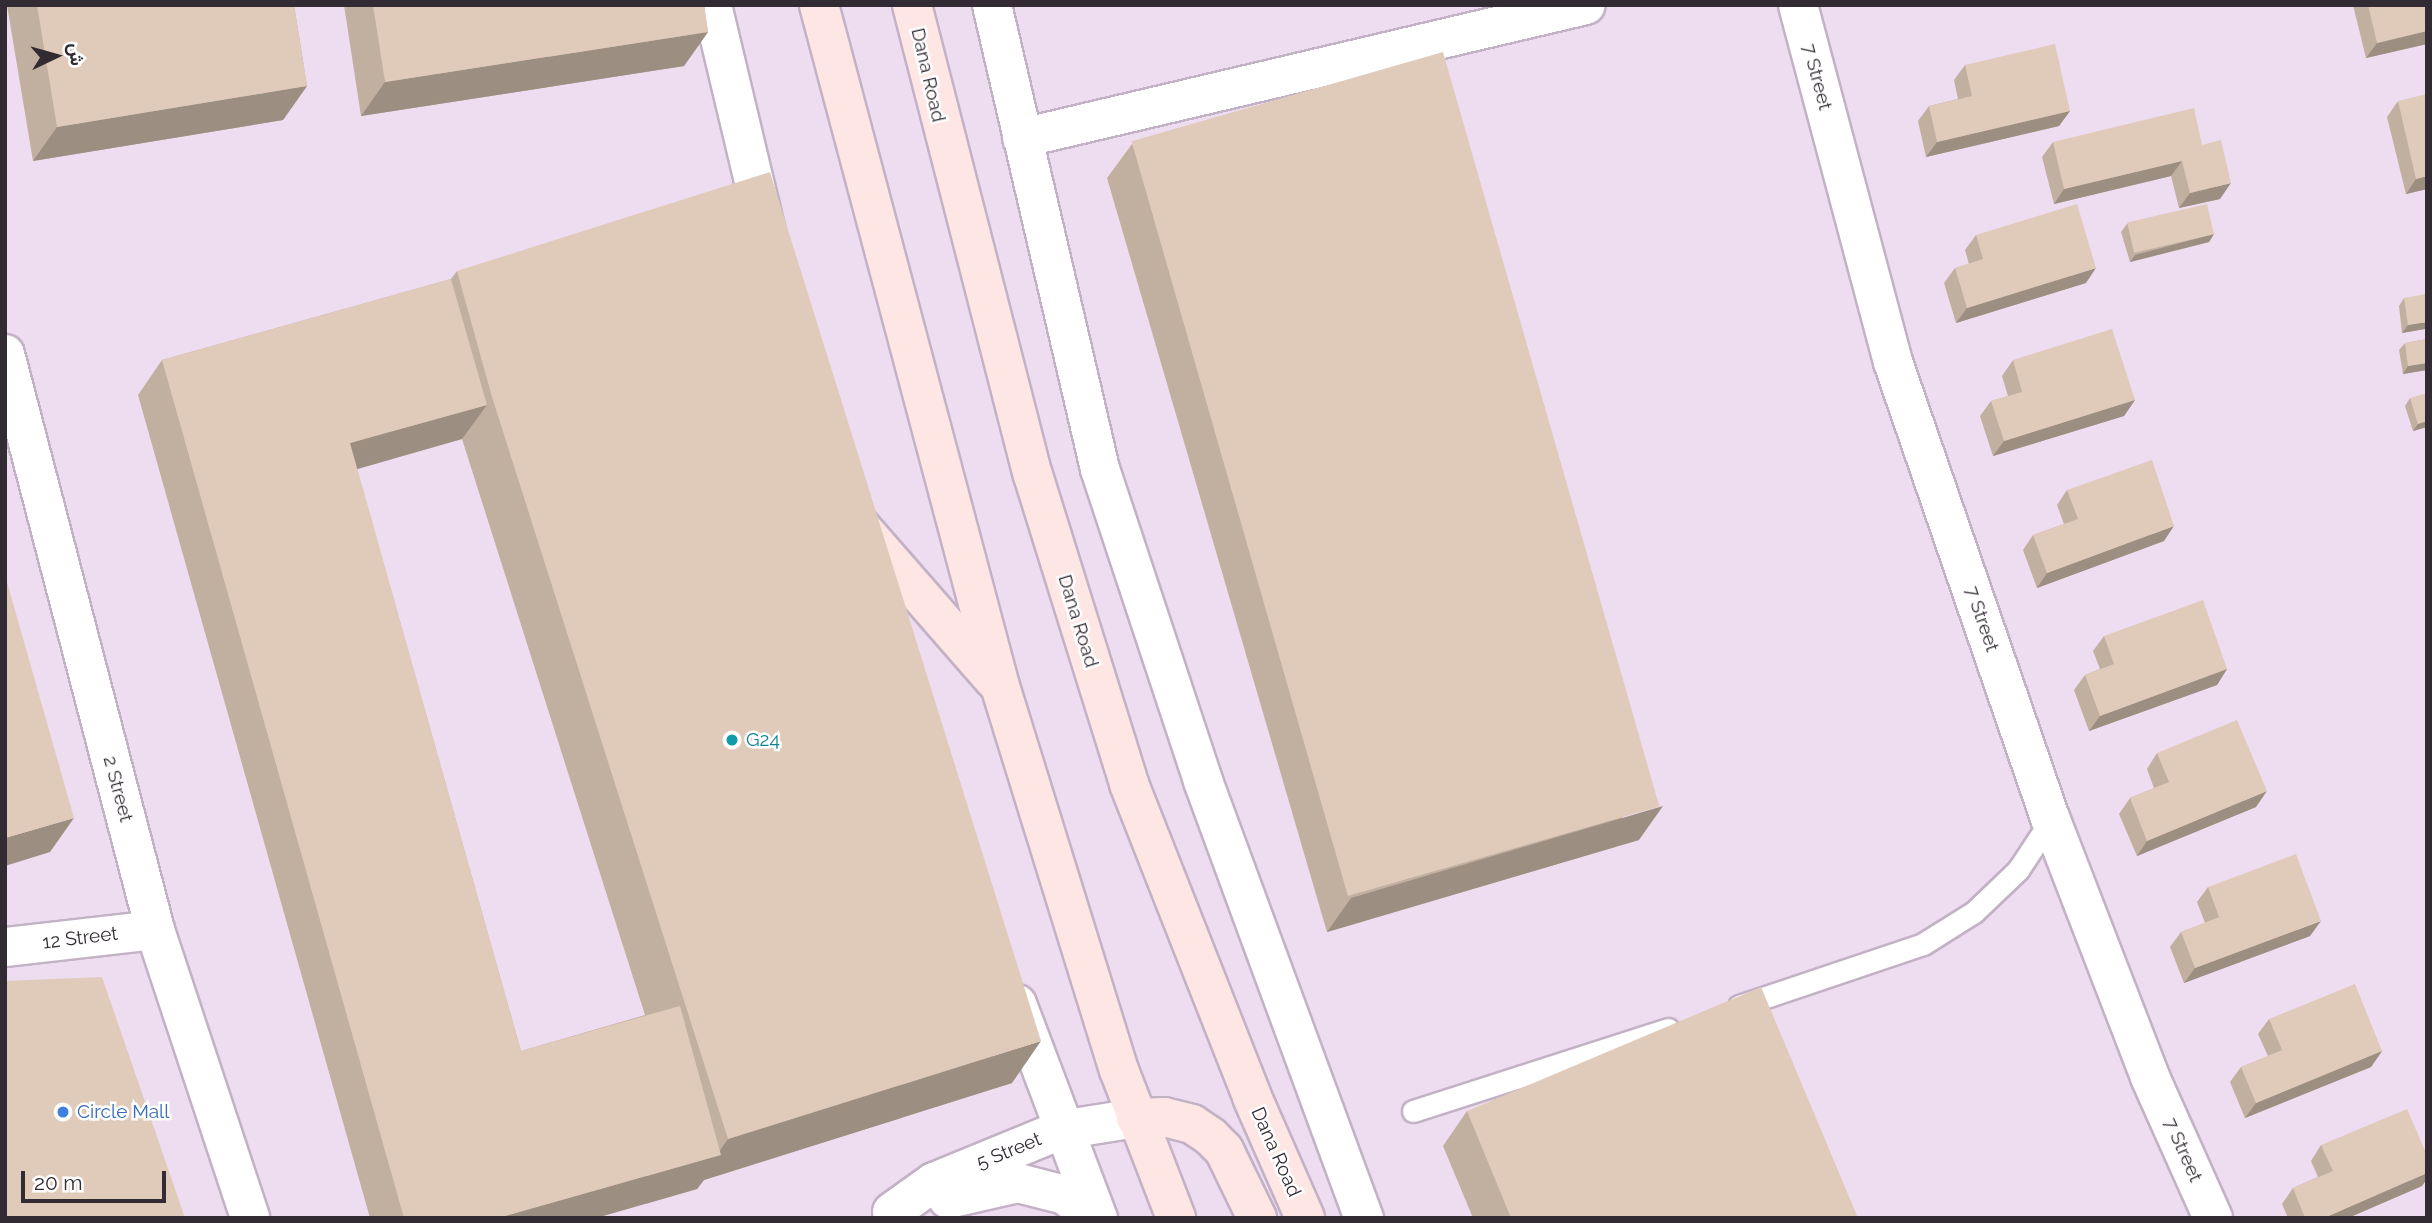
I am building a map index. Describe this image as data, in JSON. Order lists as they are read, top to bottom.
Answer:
{
  "streets": {
    "street": [
      "Dana Road",
      "7 Street",
      "2 Street",
      "12 Street",
      "5 Street"
    ]
  },
  "crossings": [
    ["2 Street", "12 Street"]
  ],
  "places": ["G24", "Circle Mall"],
  "scale_bar": "20 m",
  "north": "right"
}
